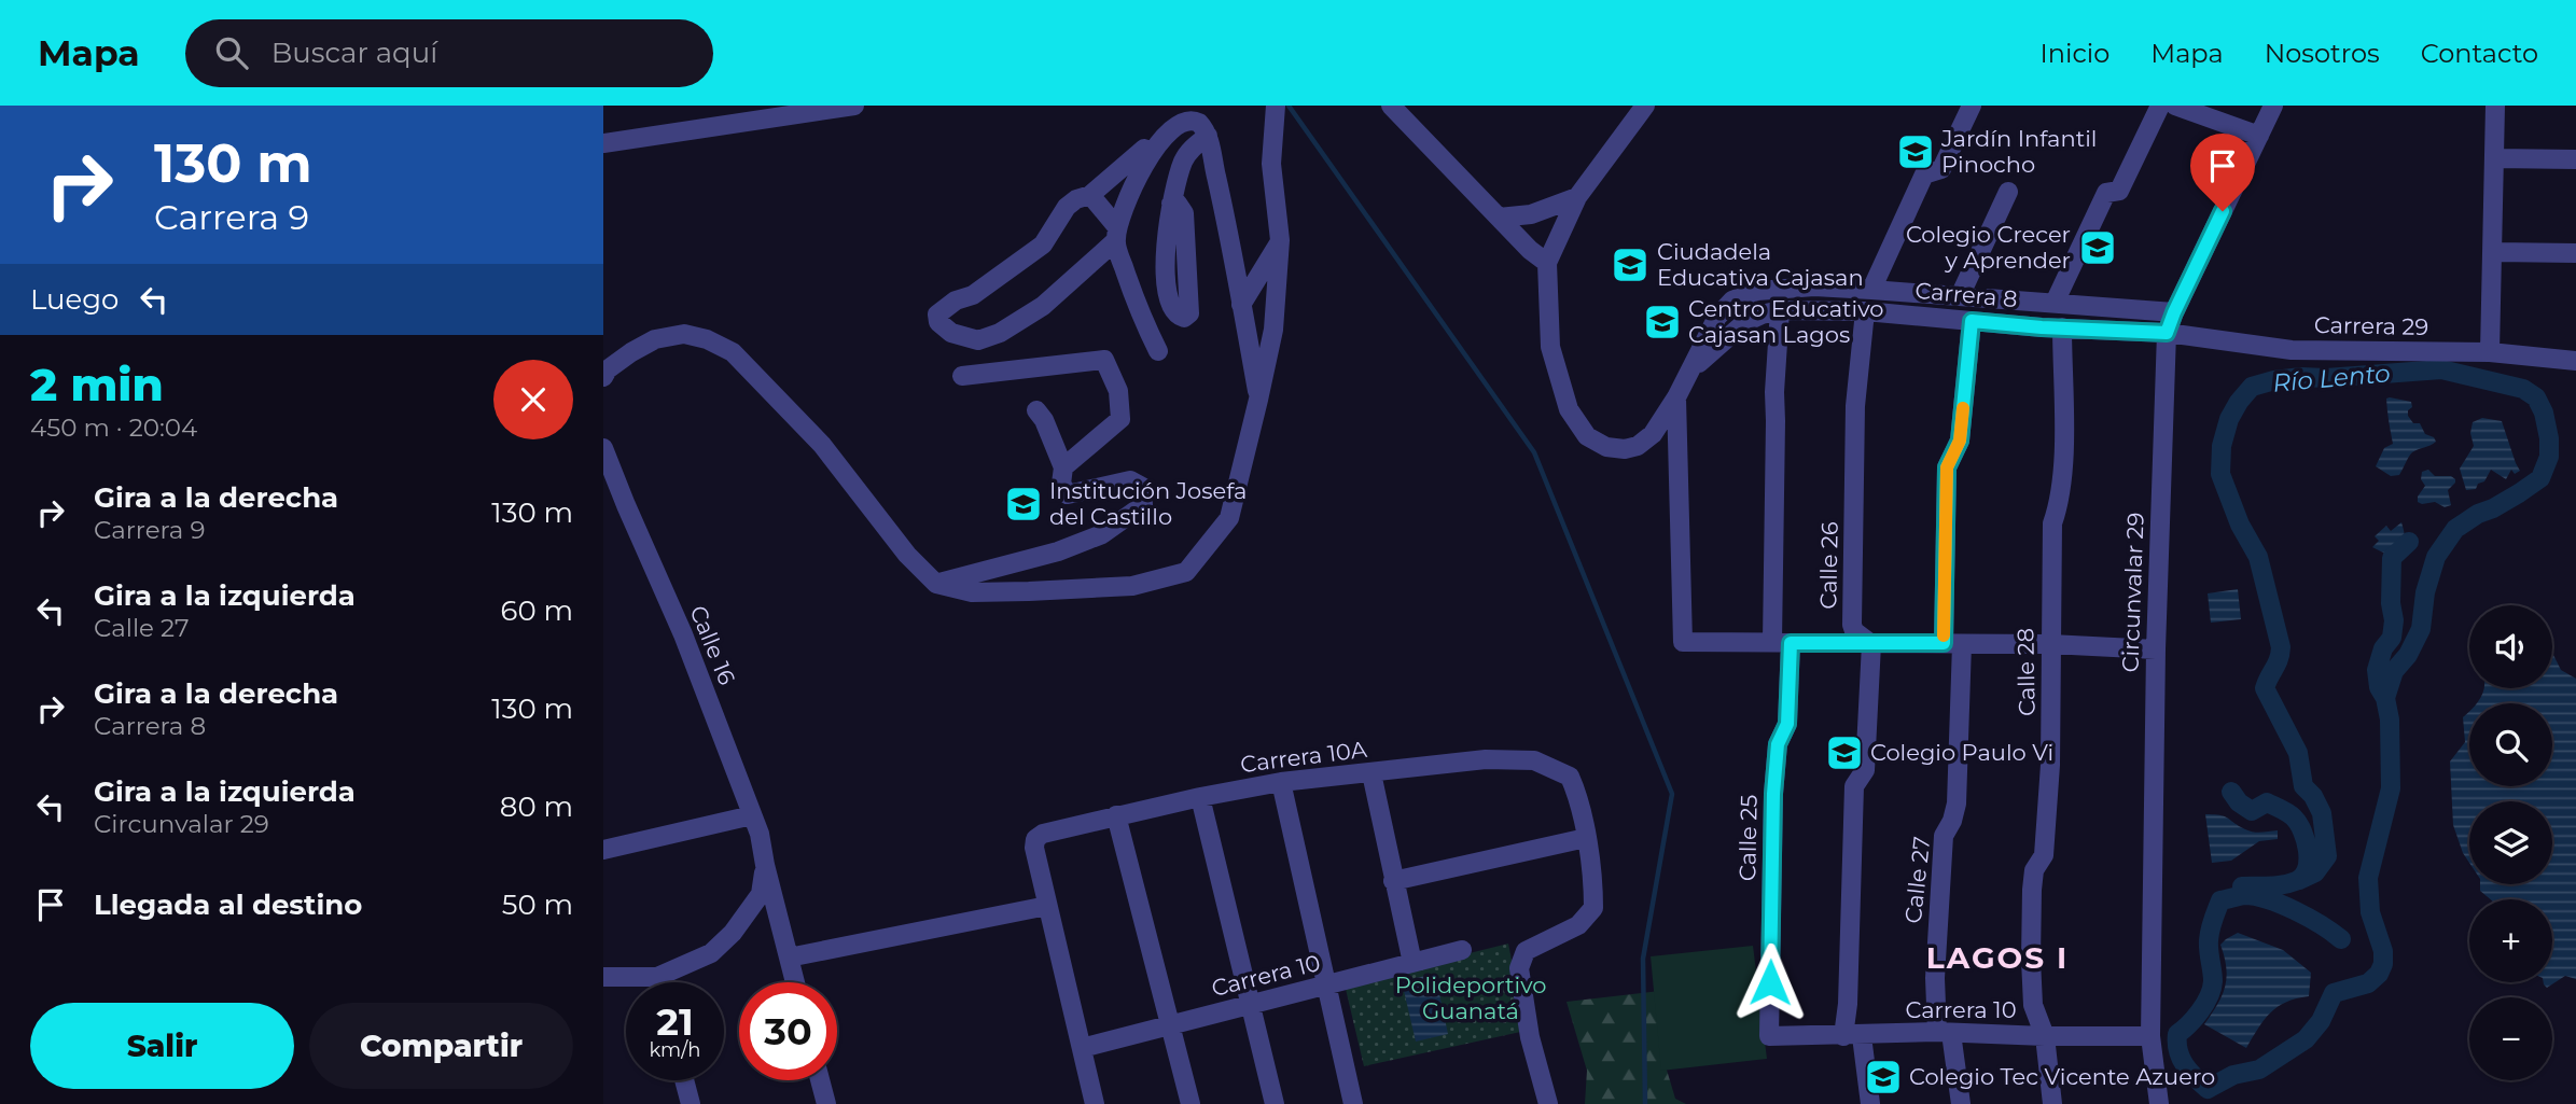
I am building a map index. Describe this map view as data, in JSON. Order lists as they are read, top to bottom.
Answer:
{
  "streets": {
    "street": [
      "Carrera 8",
      "Carrera 29",
      "Calle 26",
      "Circunvalar 29",
      "Calle 16",
      "Calle 28",
      "Carrera 10A",
      "Calle 25",
      "Calle 27",
      "Carrera 10"
    ]
  },
  "crossings": [
    ["Carrera 8", "Carrera 29"],
    ["Carrera 8", "Calle 26"],
    ["Carrera 8", "Circunvalar 29"],
    ["Carrera 8", "Calle 28"],
    ["Carrera 8", "Calle 25"],
    ["Carrera 8", "Calle 27"],
    ["Carrera 29", "Circunvalar 29"],
    ["Circunvalar 29", "Carrera 10"],
    ["Calle 28", "Carrera 10"],
    ["Calle 25", "Carrera 10"],
    ["Calle 27", "Carrera 10"]
  ],
  "districts": ["LAGOS I"],
  "water": ["Río Lento"],
  "parks": ["Polideportivo Guanatá"],
  "places": {
    "school or university": [
      "Jardín Infantil Pinocho",
      "Colegio Crecer y Aprender",
      "Ciudadela Educativa Cajasan",
      "Centro Educativo Cajasan Lagos",
      "Institución Josefa del Castillo",
      "Colegio Paulo Vi",
      "Colegio Tec Vicente Azuero"
    ]
  },
  "page": {
    "header": "Mapa",
    "search": "Buscar aquí",
    "nav": [
      "Inicio",
      "Mapa",
      "Nosotros",
      "Contacto"
    ],
    "turn": ["130 m", "Carrera 9"],
    "then": "Luego",
    "heading": ["2 min", "450 m · 20:04"],
    "list": [
      {
        "name": "Gira a la derecha",
        "note": "Carrera 9",
        "value": "130 m"
      },
      {
        "name": "Gira a la izquierda",
        "note": "Calle 27",
        "value": "60 m"
      },
      {
        "name": "Gira a la derecha",
        "note": "Carrera 8",
        "value": "130 m"
      },
      {
        "name": "Gira a la izquierda",
        "note": "Circunvalar 29",
        "value": "80 m"
      },
      {
        "name": "Llegada al destino",
        "value": "50 m"
      }
    ],
    "map_buttons": ["+", "−"],
    "speed": "21 km/h",
    "limit": "30",
    "buttons": ["Salir", "Compartir"]
  }
}
